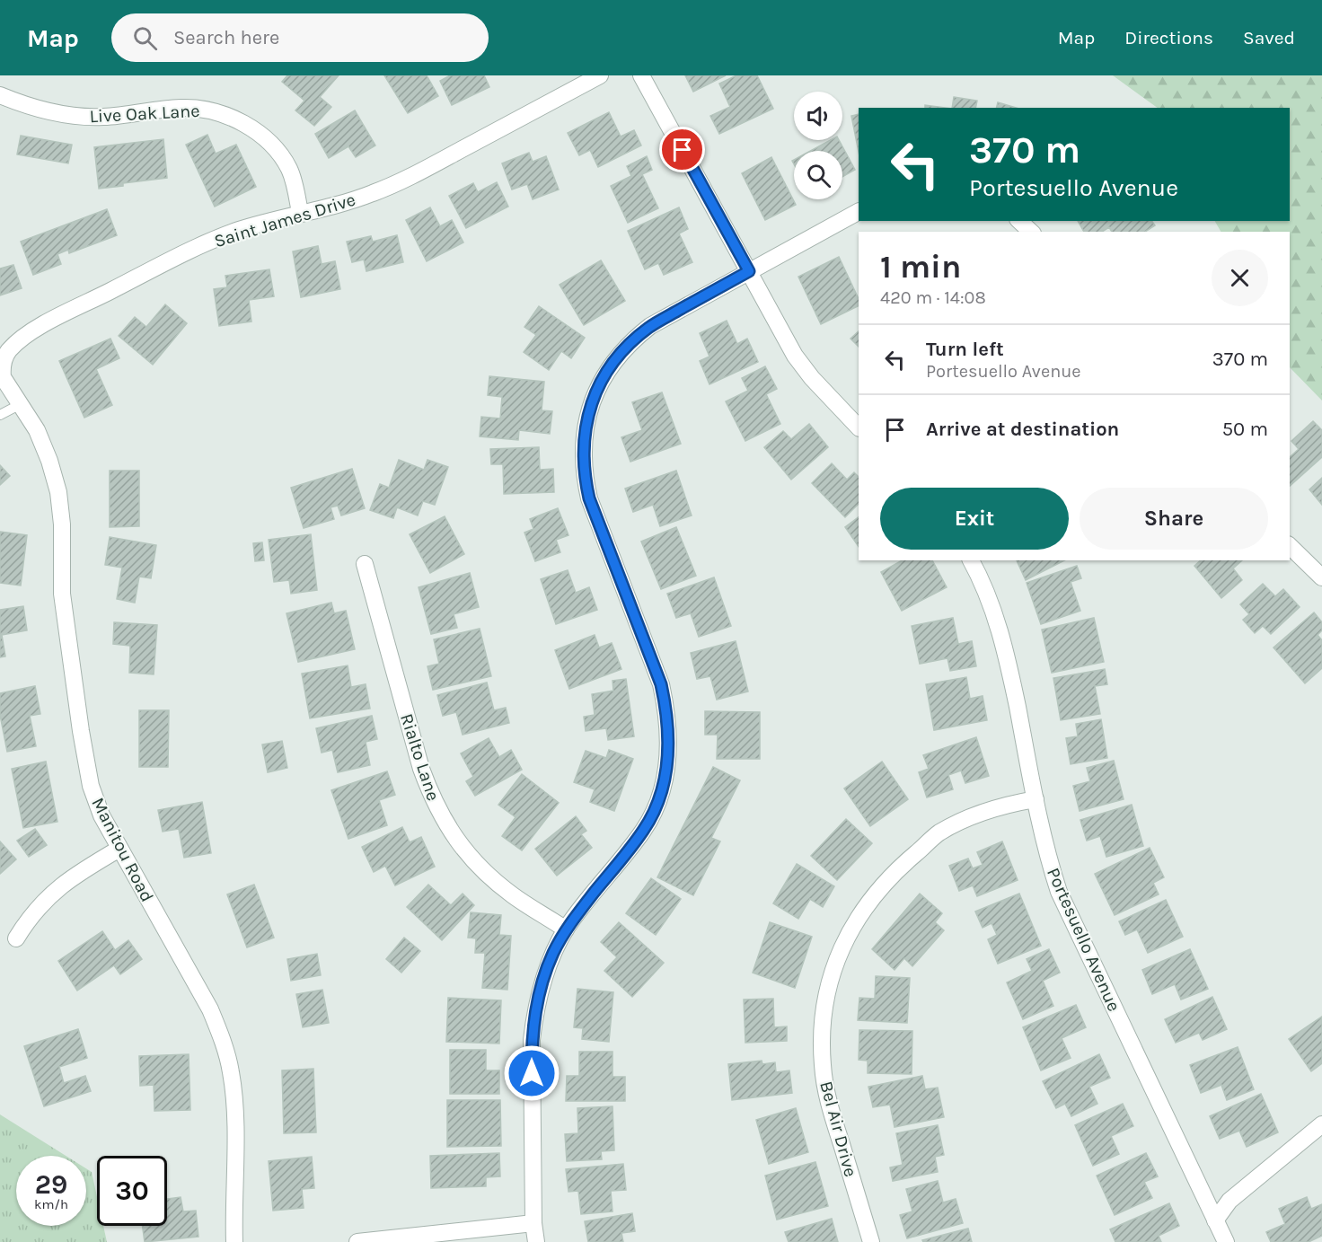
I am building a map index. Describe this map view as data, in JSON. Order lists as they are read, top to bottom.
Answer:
{
  "streets": {
    "street": [
      "Live Oak Lane",
      "Saint James Drive",
      "Rialto Lane",
      "Manitou Road",
      "Portesuello Avenue",
      "Bel Air Drive"
    ]
  },
  "crossings": [
    ["Live Oak Lane", "Saint James Drive"],
    ["Saint James Drive", "Manitou Road"],
    ["Portesuello Avenue", "Bel Air Drive"]
  ],
  "page": {
    "header": "Map",
    "search": "Search here",
    "nav": ["Map", "Directions", "Saved"],
    "turn": ["370 m", "Portesuello Avenue"],
    "heading": ["1 min", "420 m · 14:08"],
    "list": [
      {
        "name": "Turn left",
        "note": "Portesuello Avenue",
        "value": "370 m"
      },
      {
        "name": "Arrive at destination",
        "value": "50 m"
      }
    ],
    "buttons": ["Exit", "Share"],
    "speed": "29 km/h",
    "limit": "30"
  }
}
